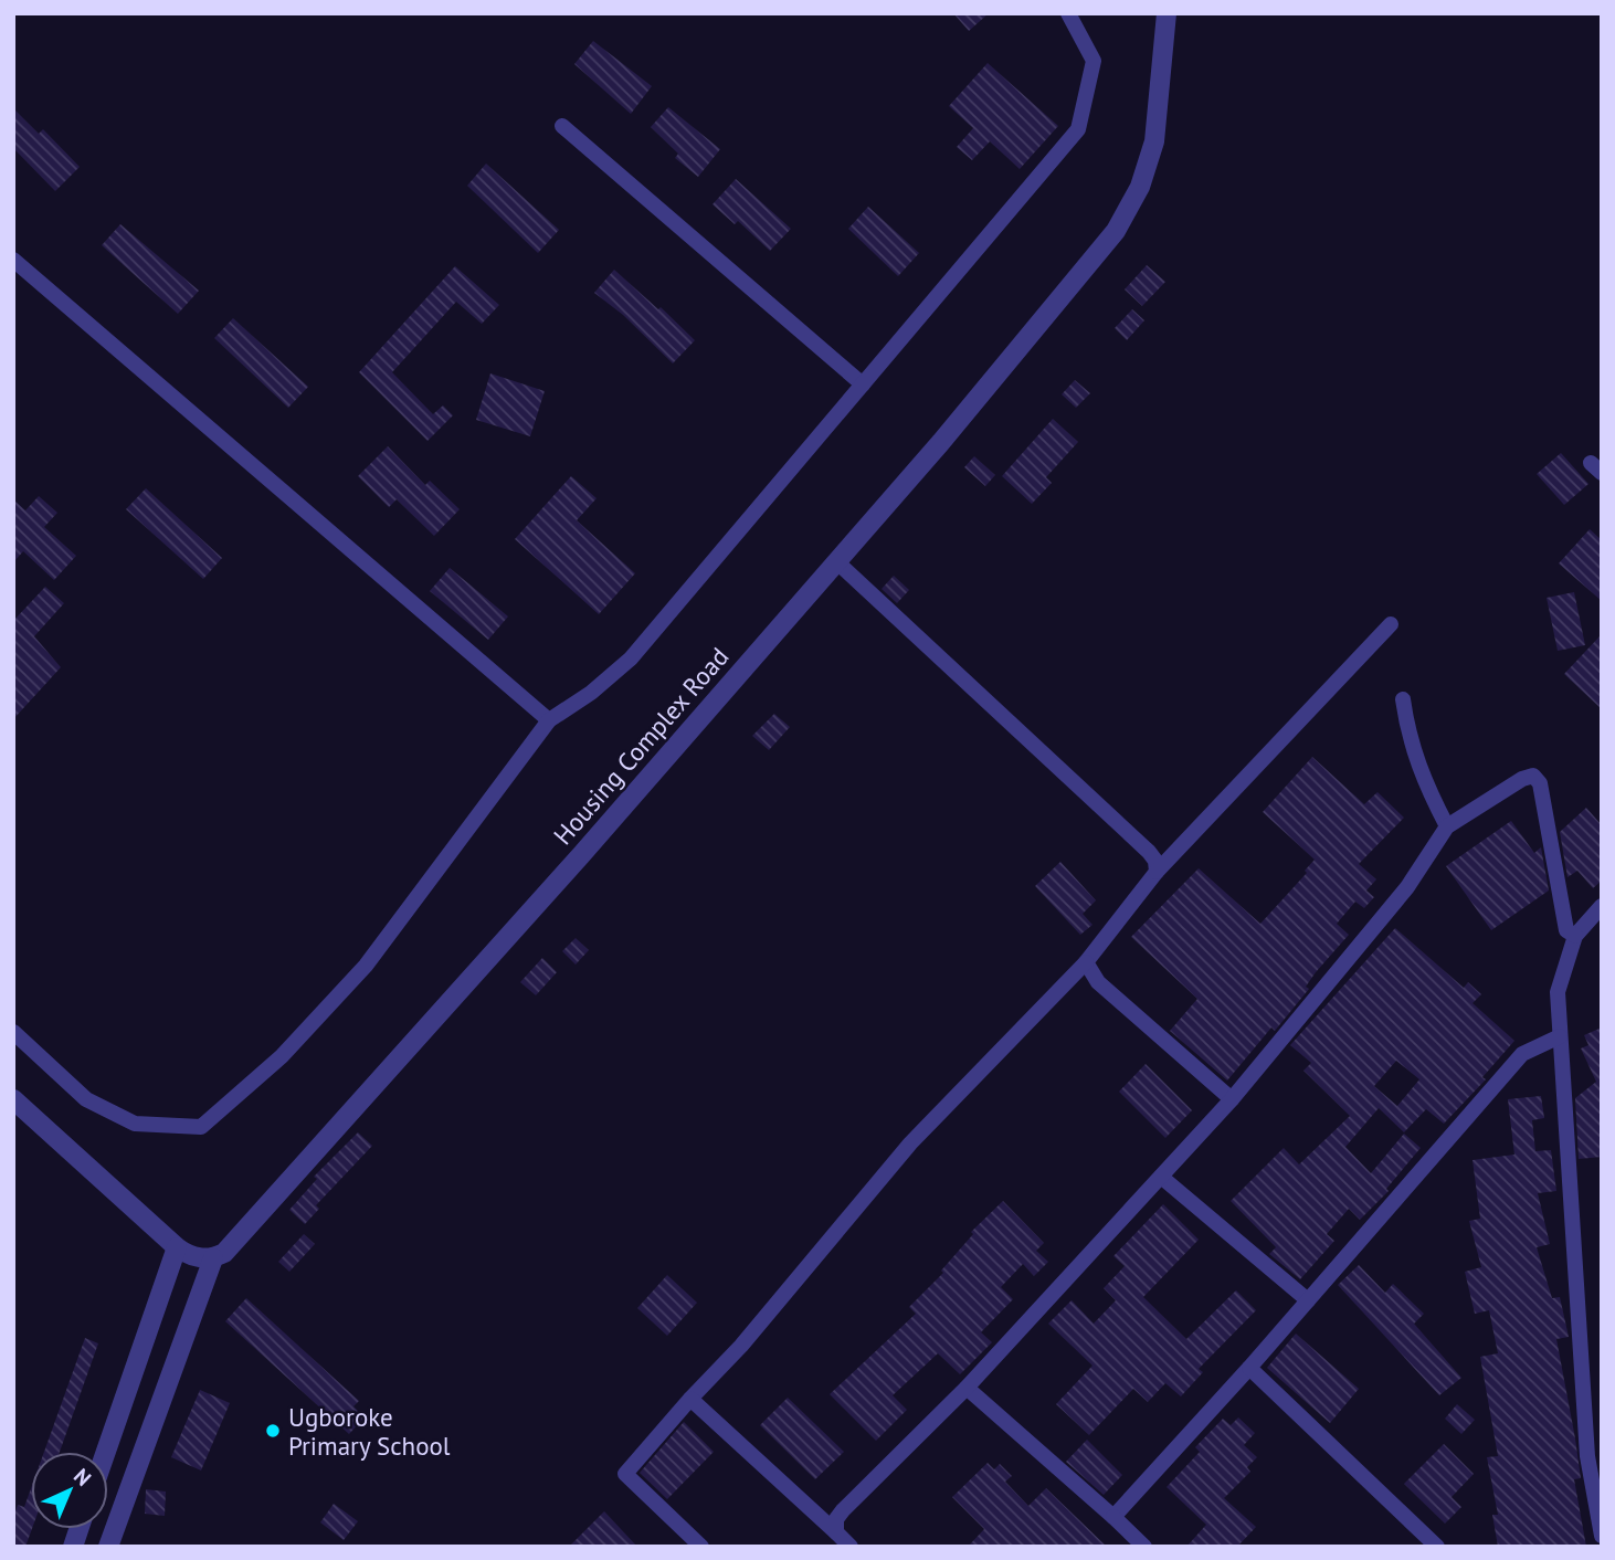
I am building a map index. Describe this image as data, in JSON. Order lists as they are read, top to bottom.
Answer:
{
  "streets": {
    "street": ["Housing Complex Road"]
  },
  "places": ["Ugboroke Primary School"],
  "north": "top right"
}
